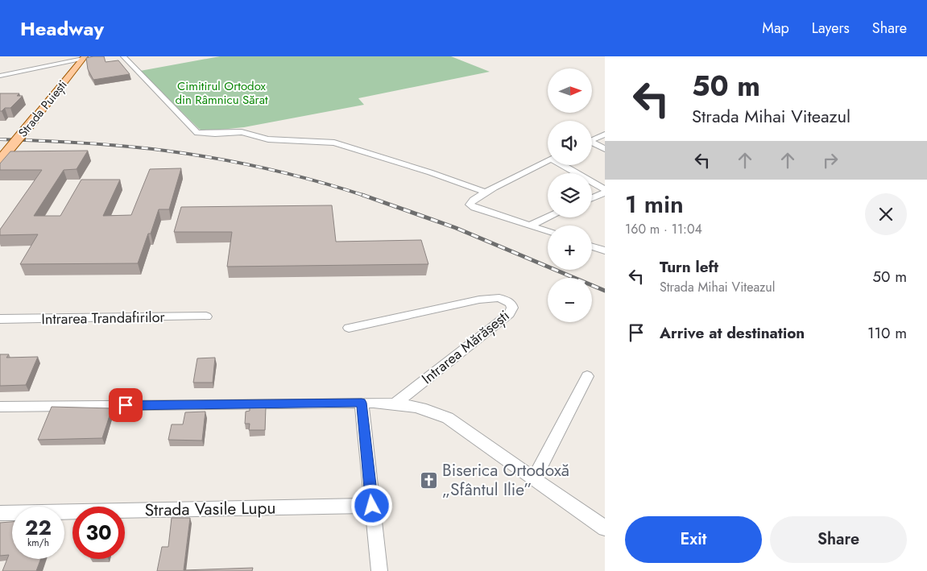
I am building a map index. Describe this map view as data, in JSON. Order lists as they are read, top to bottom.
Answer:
{
  "streets": {
    "main road": ["Strada Puiești"],
    "street": ["Intrarea Trandafirilor", "Intrarea Mărășești", "Strada Vasile Lupu"]
  },
  "parks": ["Cimitirul Ortodox din Râmnicu Sărat"],
  "places": {
    "church": ["Biserica Ortodoxă „Sfântul Ilie”"]
  },
  "north": "right",
  "page": {
    "header": "Headway",
    "nav": ["Map", "Layers", "Share"],
    "turn": ["50 m", "Strada Mihai Viteazul"],
    "map_buttons": ["+", "−"],
    "heading": ["1 min", "160 m · 11:04"],
    "list": [
      {
        "name": "Turn left",
        "note": "Strada Mihai Viteazul",
        "value": "50 m"
      },
      {
        "name": "Arrive at destination",
        "value": "110 m"
      }
    ],
    "speed": "22 km/h",
    "limit": "30",
    "buttons": ["Exit", "Share"]
  }
}
